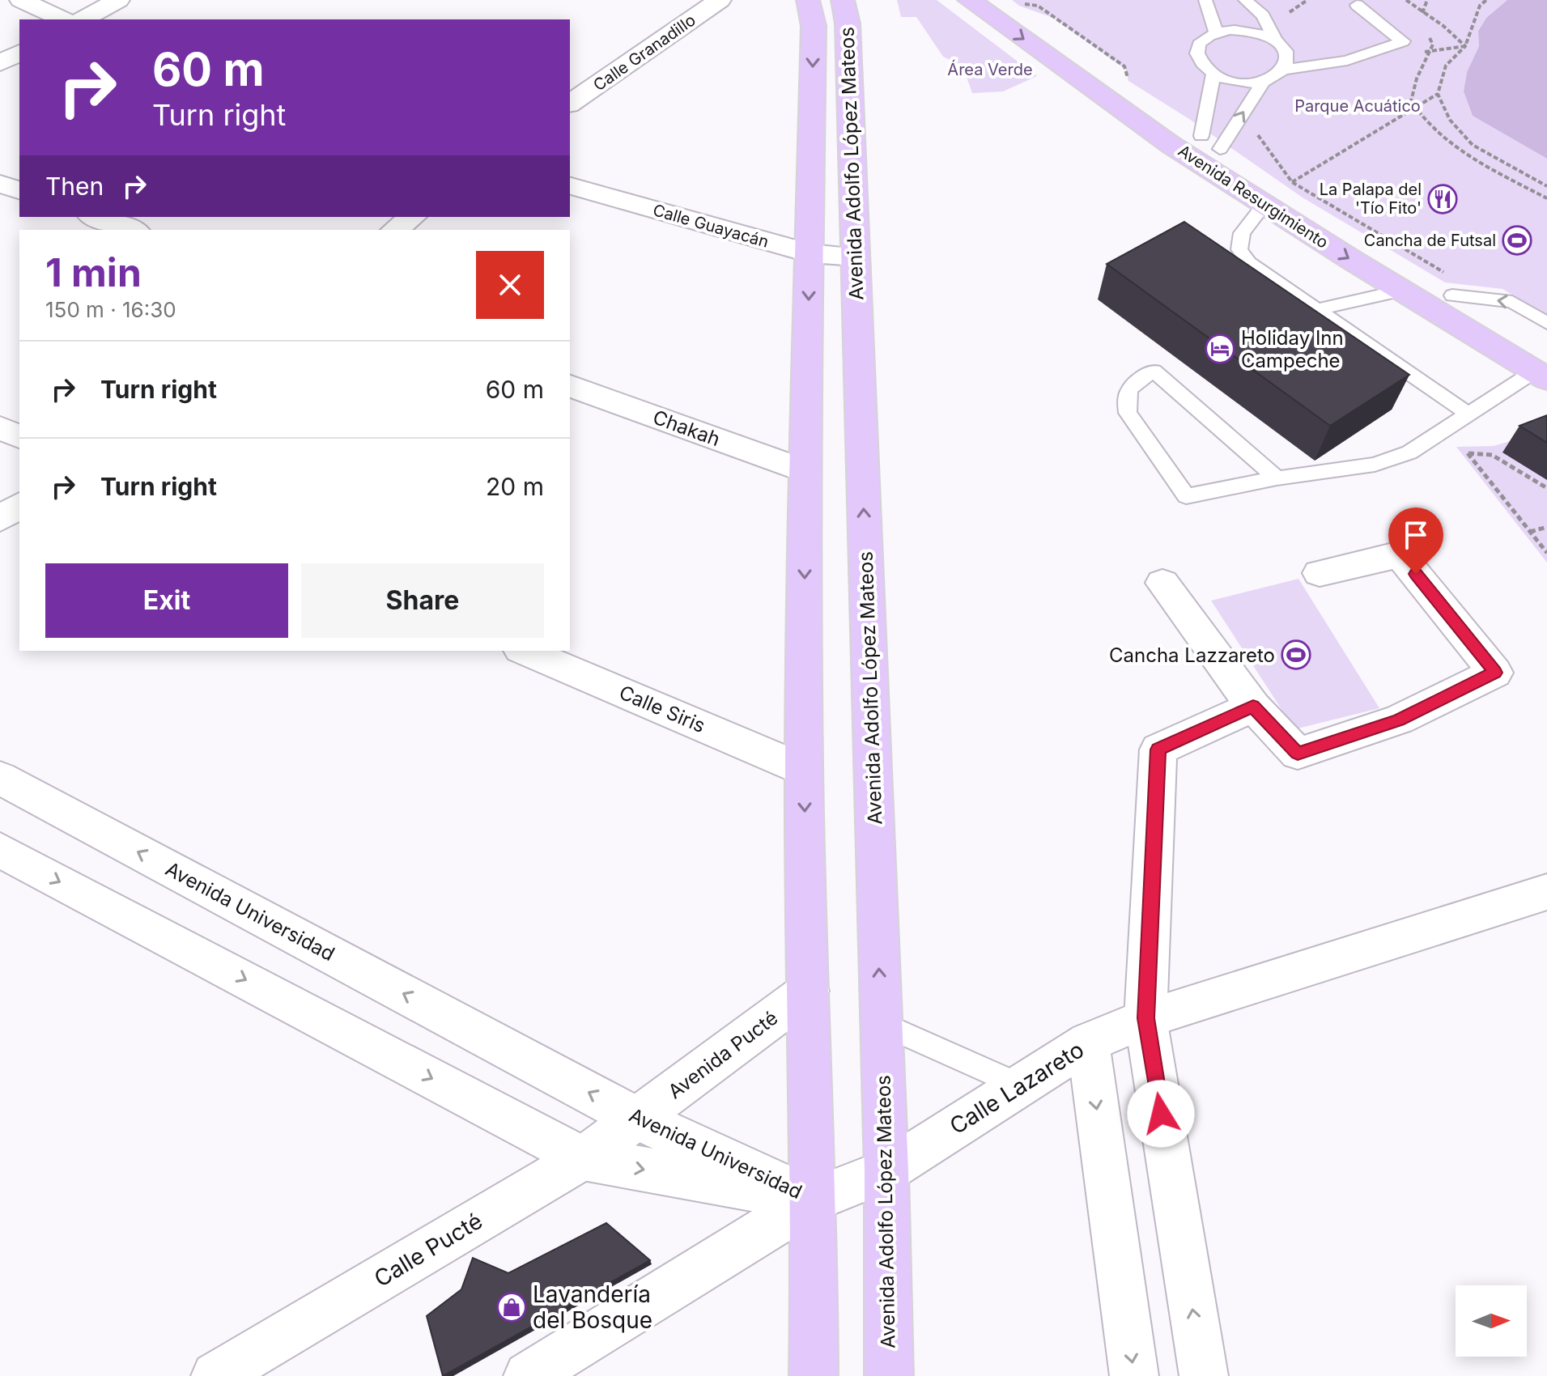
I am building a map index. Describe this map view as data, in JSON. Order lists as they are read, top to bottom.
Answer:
{
  "streets": {
    "main road": ["Avenida Adolfo López Mateos", "Avenida Resurgimiento"],
    "street": [
      "Calle Granadillo",
      "Calle Guayacán",
      "Chakah",
      "Calle Siris",
      "Avenida Universidad",
      "Avenida Pucté",
      "Calle Lazareto",
      "Calle Pucté"
    ]
  },
  "crossings": [
    ["Avenida Adolfo López Mateos", "Calle Guayacán"],
    ["Avenida Adolfo López Mateos", "Chakah"],
    ["Avenida Adolfo López Mateos", "Calle Siris"],
    ["Avenida Adolfo López Mateos", "Avenida Universidad"],
    ["Avenida Adolfo López Mateos", "Avenida Pucté"],
    ["Avenida Adolfo López Mateos", "Calle Lazareto"],
    ["Avenida Universidad", "Avenida Pucté"],
    ["Avenida Universidad", "Calle Lazareto"],
    ["Avenida Universidad", "Calle Pucté"],
    ["Avenida Pucté", "Calle Pucté"]
  ],
  "parks": ["Área Verde", "Parque Acuático"],
  "places": {
    "restaurant": ["La Palapa del 'Tío Fito'"],
    "sports": ["Cancha de Futsal", "Cancha Lazzareto"],
    "hotel": ["Holiday Inn Campeche"],
    "shop": ["Lavandería del Bosque"]
  },
  "north": "right",
  "page": {
    "turn": ["60 m", "Turn right"],
    "then": "Then",
    "heading": ["1 min", "150 m · 16:30"],
    "list": [
      {
        "name": "Turn right",
        "value": "60 m"
      },
      {
        "name": "Turn right",
        "value": "20 m"
      }
    ],
    "buttons": ["Exit", "Share"]
  }
}
